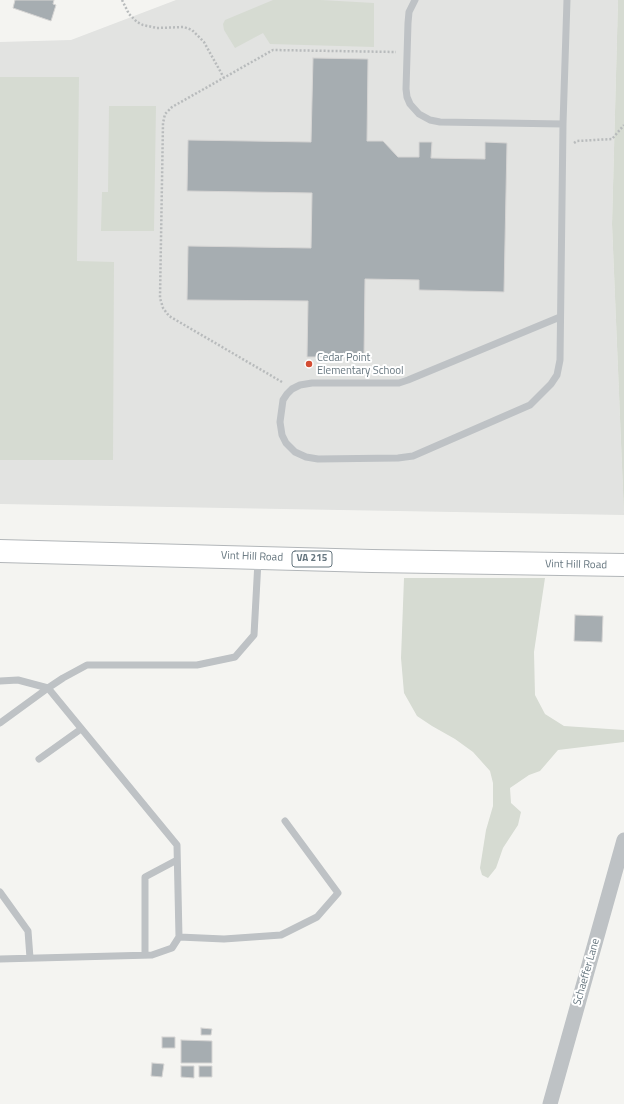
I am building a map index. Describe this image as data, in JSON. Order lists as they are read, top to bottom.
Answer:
{
  "streets": {
    "main road": ["Vint Hill Road", "VA 215"],
    "street": ["Schaeffer Lane"]
  },
  "places": ["Cedar Point Elementary School"]
}
